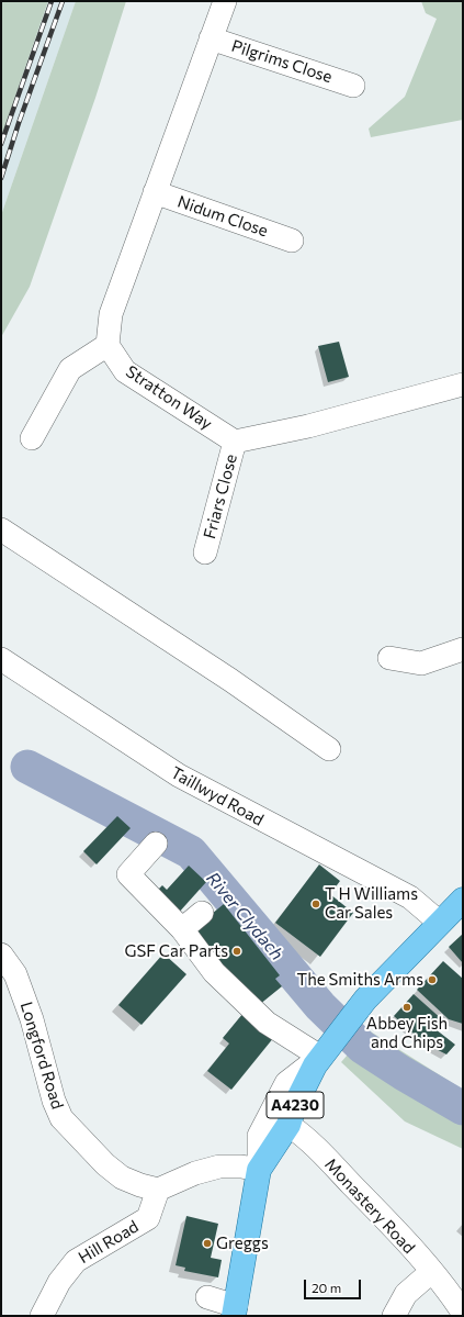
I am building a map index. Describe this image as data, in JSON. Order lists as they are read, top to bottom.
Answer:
{
  "streets": {
    "main road": ["A4230"],
    "street": [
      "Pilgrims Close",
      "Nidum Close",
      "Stratton Way",
      "Friars Close",
      "Taillwyd Road",
      "Longford Road",
      "Monastery Road",
      "Hill Road"
    ]
  },
  "crossings": [
    ["Stratton Way", "Friars Close"],
    ["Taillwyd Road", "A4230"],
    ["Longford Road", "Hill Road"],
    ["A4230", "Monastery Road"]
  ],
  "water": ["River Clydach"],
  "places": [
    "T H Williams Car Sales",
    "GSF Car Parts",
    "The Smiths Arms",
    "Abbey Fish and Chips",
    "Greggs"
  ],
  "scale_bar": "20 m"
}
